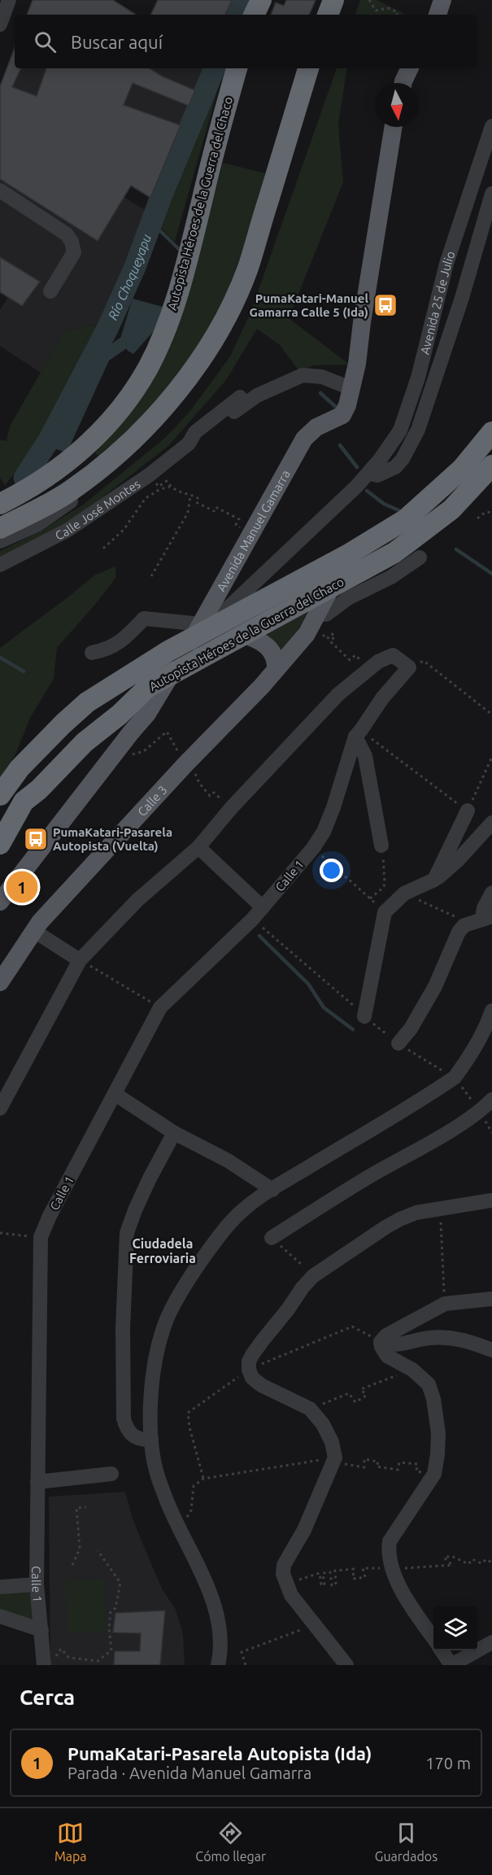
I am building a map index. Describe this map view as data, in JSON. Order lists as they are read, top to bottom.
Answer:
{
  "streets": {
    "highway": ["Autopista Héroes de la Guerra del Chaco"],
    "main road": ["Avenida Manuel Gamarra", "Calle 3"],
    "street": ["Avenida 25 de Julio", "Calle José Montes", "Calle 1"]
  },
  "crossings": [
    ["Autopista Héroes de la Guerra del Chaco", "Calle 3"],
    ["Avenida 25 de Julio", "Avenida Manuel Gamarra"],
    ["Calle José Montes", "Avenida Manuel Gamarra"]
  ],
  "districts": ["Ciudadela Ferroviaria"],
  "water": ["Río Choqueyapu"],
  "places": {
    "bus stop": ["PumaKatari-Manuel Gamarra Calle 5 (Ida)", "PumaKatari-Pasarela Autopista (Vuelta)"]
  },
  "north": "bottom",
  "page": {
    "search": "Buscar aquí",
    "pins": "1",
    "heading": "Cerca",
    "list": [
      {
        "mark": "1",
        "name": "PumaKatari-Pasarela Autopista (Ida)",
        "note": "Parada · Avenida Manuel Gamarra",
        "value": "170 m"
      }
    ],
    "nav": ["Mapa", "Cómo llegar", "Guardados"]
  }
}
